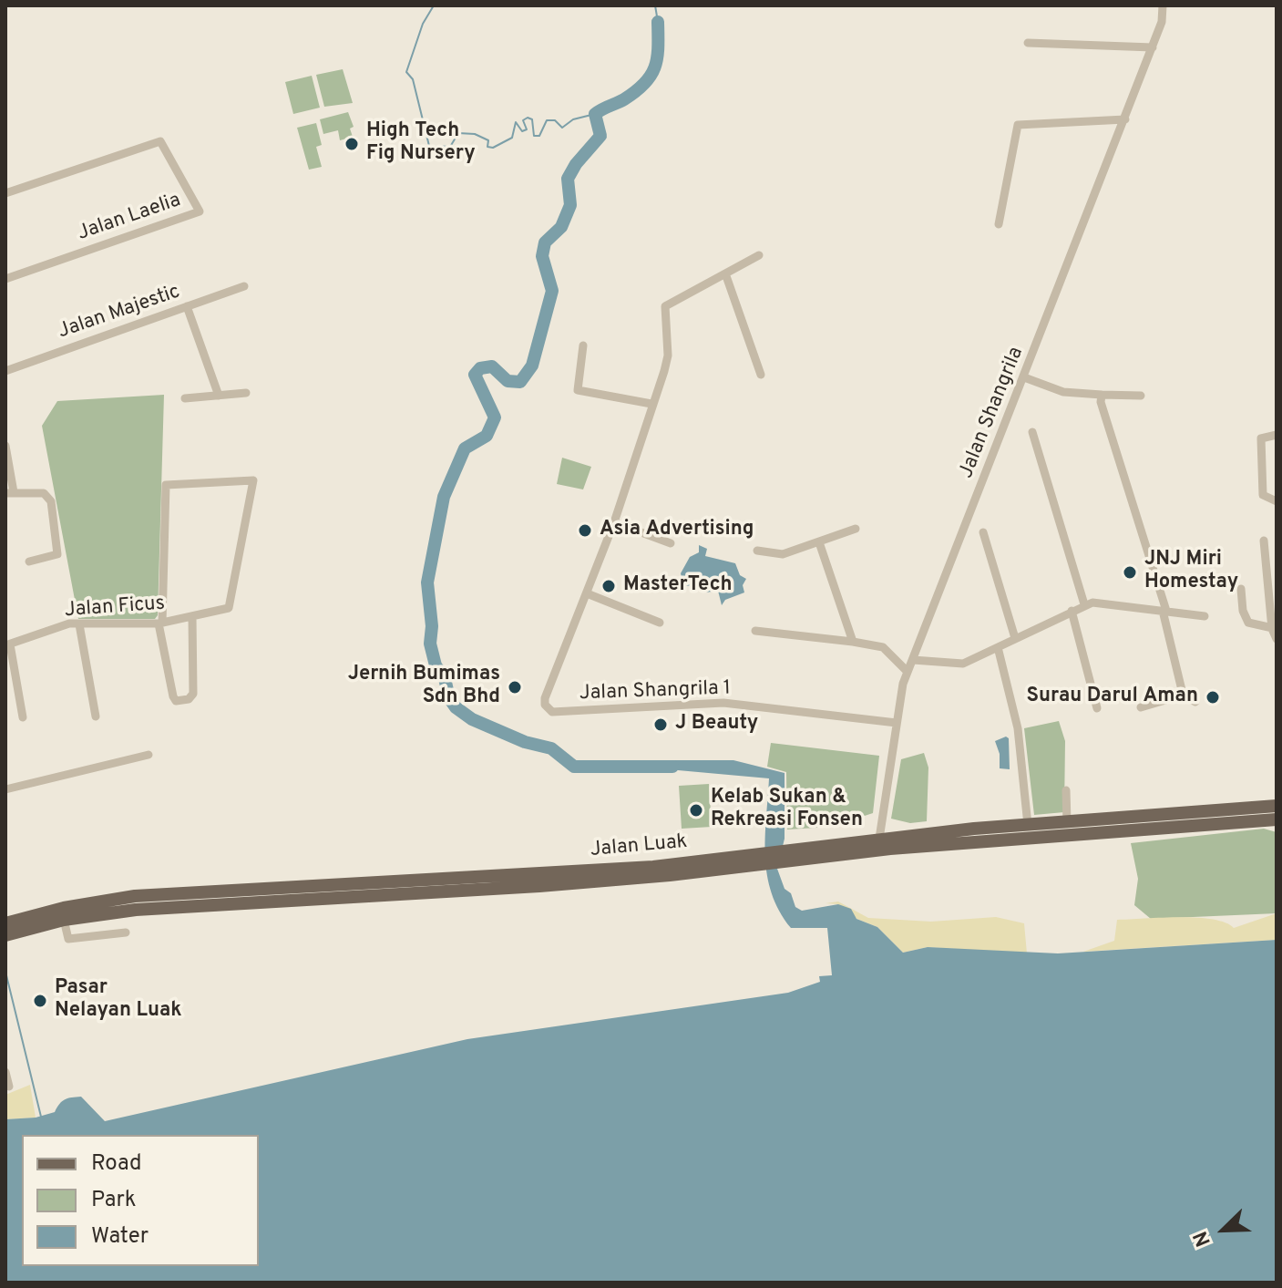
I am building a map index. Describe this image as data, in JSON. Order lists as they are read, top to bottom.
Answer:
{
  "streets": {
    "main road": ["Jalan Luak"],
    "street": [
      "Jalan Laelia",
      "Jalan Majestic",
      "Jalan Shangrila",
      "Jalan Ficus",
      "Jalan Shangrila 1"
    ]
  },
  "crossings": [
    ["Jalan Shangrila", "Jalan Shangrila 1"],
    ["Jalan Shangrila", "Jalan Luak"]
  ],
  "places": [
    "High Tech Fig Nursery",
    "Asia Advertising",
    "JNJ Miri Homestay",
    "MasterTech",
    "Jernih Bumimas Sdn Bhd",
    "Surau Darul Aman",
    "J Beauty",
    "Kelab Sukan & Rekreasi Fonsen",
    "Pasar Nelayan Luak"
  ],
  "legend": ["Road", "Park", "Water"],
  "north": "bottom left"
}
